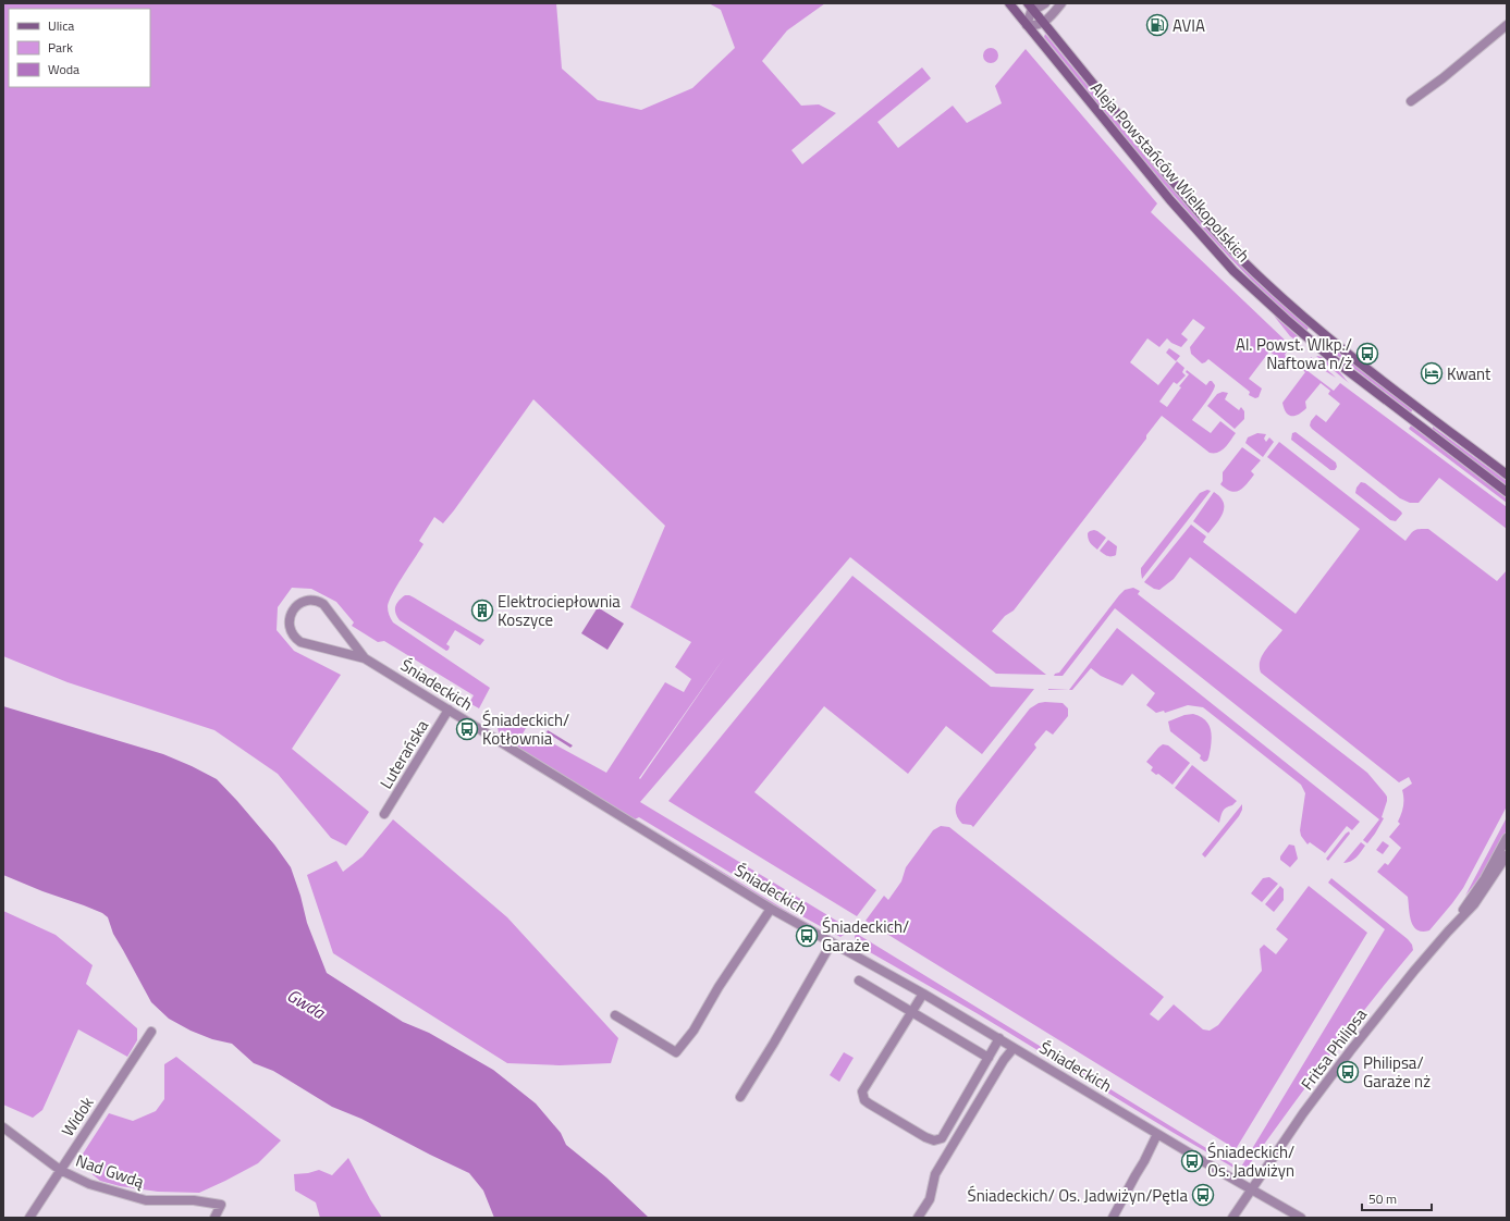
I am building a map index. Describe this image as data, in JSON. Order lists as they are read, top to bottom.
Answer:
{
  "streets": {
    "main road": ["Aleja Powstańców Wielkopolskich"],
    "street": [
      "Śniadeckich",
      "Luterańska",
      "Fritsa Philipsa",
      "Widok",
      "Nad Gwdą"
    ]
  },
  "crossings": [
    ["Śniadeckich", "Luterańska"],
    ["Śniadeckich", "Fritsa Philipsa"],
    ["Widok", "Nad Gwdą"]
  ],
  "water": ["Gwda"],
  "places": {
    "fuel station": ["AVIA"],
    "bus stop": [
      "Al. Powst. Wlkp./ Naftowa n/ż",
      "Śniadeckich/ Kotłownia",
      "Śniadeckich/ Garaże",
      "Philipsa/ Garaże nż",
      "Śniadeckich/ Os. Jadwiżyn",
      "Śniadeckich/ Os. Jadwiżyn/Pętla"
    ],
    "hotel": ["Kwant"],
    "building": ["Elektrociepłownia Koszyce"]
  },
  "legend": ["Ulica", "Park", "Woda"],
  "scale_bar": "50 m"
}
